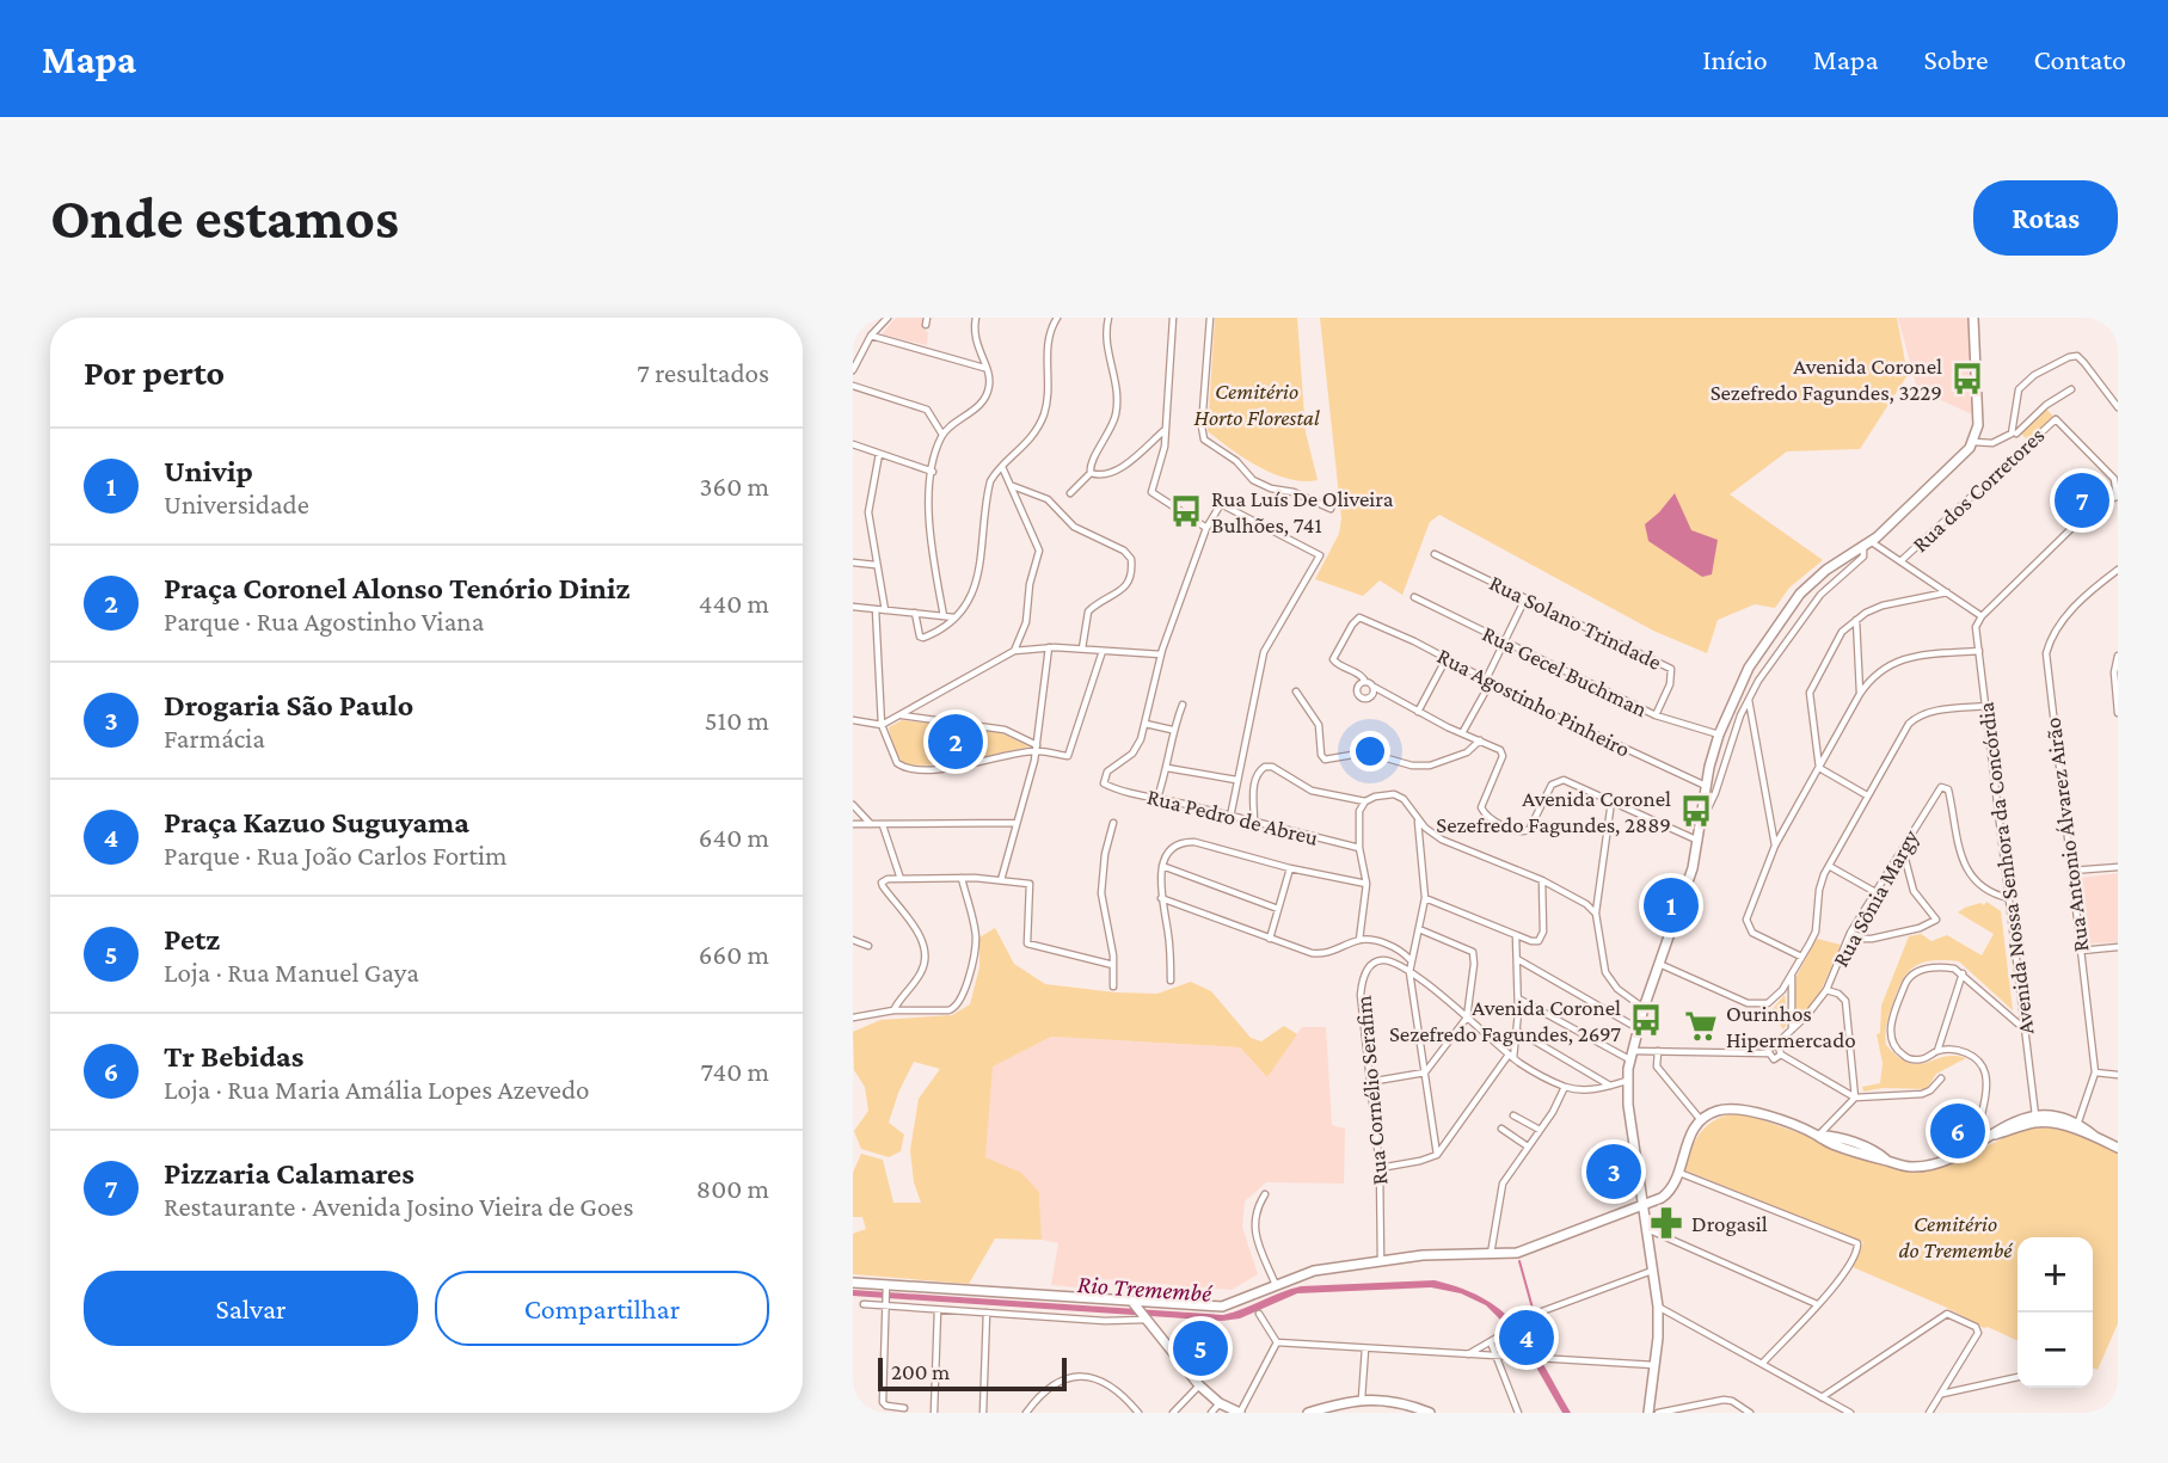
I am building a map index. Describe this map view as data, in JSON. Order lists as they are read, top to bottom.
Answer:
{
  "streets": {
    "street": [
      "Rua dos Corretores",
      "Rua Solano Trindade",
      "Rua Gecel Buchman",
      "Rua Agostinho Pinheiro",
      "Rua Pedro de Abreu",
      "Rua Antonio Álvarez Airão",
      "Avenida Nossa Senhora da Concórdia",
      "Rua Sônia Margy",
      "Rua Cornélio Serafim"
    ]
  },
  "crossings": [
    ["Rua Solano Trindade", "Rua Gecel Buchman"],
    ["Avenida Nossa Senhora da Concórdia", "Rua Sônia Margy"]
  ],
  "water": ["Rio Tremembé"],
  "parks": ["Cemitério Horto Florestal", "Cemitério do Tremembé"],
  "places": {
    "bus stop": [
      "Avenida Coronel Sezefredo Fagundes, 3229",
      "Rua Luís De Oliveira Bulhões, 741",
      "Avenida Coronel Sezefredo Fagundes, 2889",
      "Avenida Coronel Sezefredo Fagundes, 2697"
    ],
    "supermarket": ["Ourinhos Hipermercado"],
    "pharmacy": ["Drogasil"]
  },
  "scale_bar": "200 m",
  "page": {
    "header": "Mapa",
    "nav": [
      "Início",
      "Mapa",
      "Sobre",
      "Contato"
    ],
    "buttons": [
      "Rotas",
      ["Salvar", "Compartilhar"]
    ],
    "title": "Onde estamos",
    "heading": ["Por perto", "7 resultados"],
    "list": [
      {
        "mark": "1",
        "name": "Univip",
        "note": "Universidade",
        "value": "360 m"
      },
      {
        "mark": "2",
        "name": "Praça Coronel Alonso Tenório Diniz",
        "note": "Parque · Rua Agostinho Viana",
        "value": "440 m"
      },
      {
        "mark": "3",
        "name": "Drogaria São Paulo",
        "note": "Farmácia",
        "value": "510 m"
      },
      {
        "mark": "4",
        "name": "Praça Kazuo Suguyama",
        "note": "Parque · Rua João Carlos Fortim",
        "value": "640 m"
      },
      {
        "mark": "5",
        "name": "Petz",
        "note": "Loja · Rua Manuel Gaya",
        "value": "660 m"
      },
      {
        "mark": "6",
        "name": "Tr Bebidas",
        "note": "Loja · Rua Maria Amália Lopes Azevedo",
        "value": "740 m"
      },
      {
        "mark": "7",
        "name": "Pizzaria Calamares",
        "note": "Restaurante · Avenida Josino Vieira de Goes",
        "value": "800 m"
      }
    ],
    "pins": [
      "7",
      "2",
      "1",
      "6",
      "3",
      "4",
      "5"
    ],
    "map_buttons": ["+", "−"],
    "scale": "200 m"
  }
}
